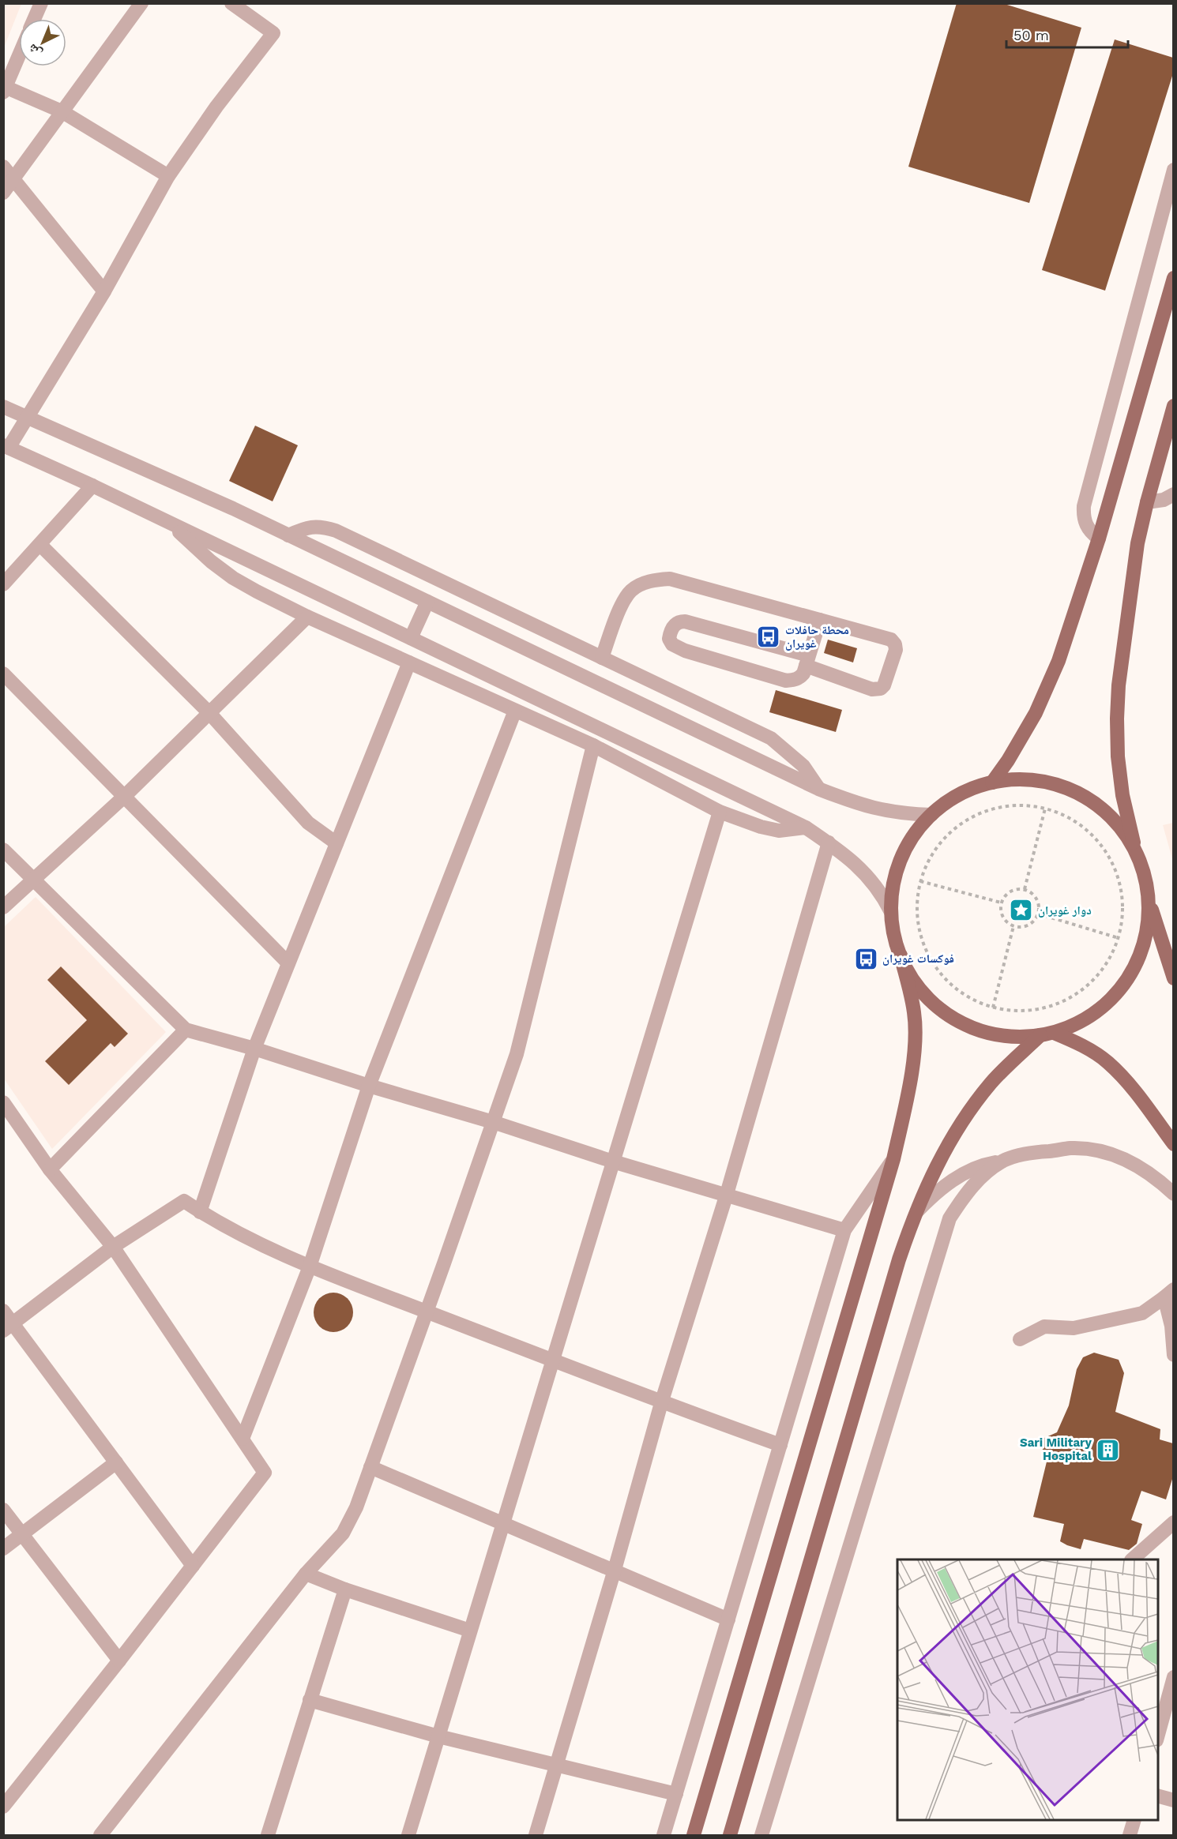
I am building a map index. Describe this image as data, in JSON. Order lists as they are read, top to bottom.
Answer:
{
  "places": {
    "bus stop": ["محطة حافلات غويران", "فوكسات غويران"],
    "place": ["دوار غويران"],
    "building": ["Sari Military Hospital"]
  },
  "scale_bar": "50 m",
  "north": "bottom left"
}
